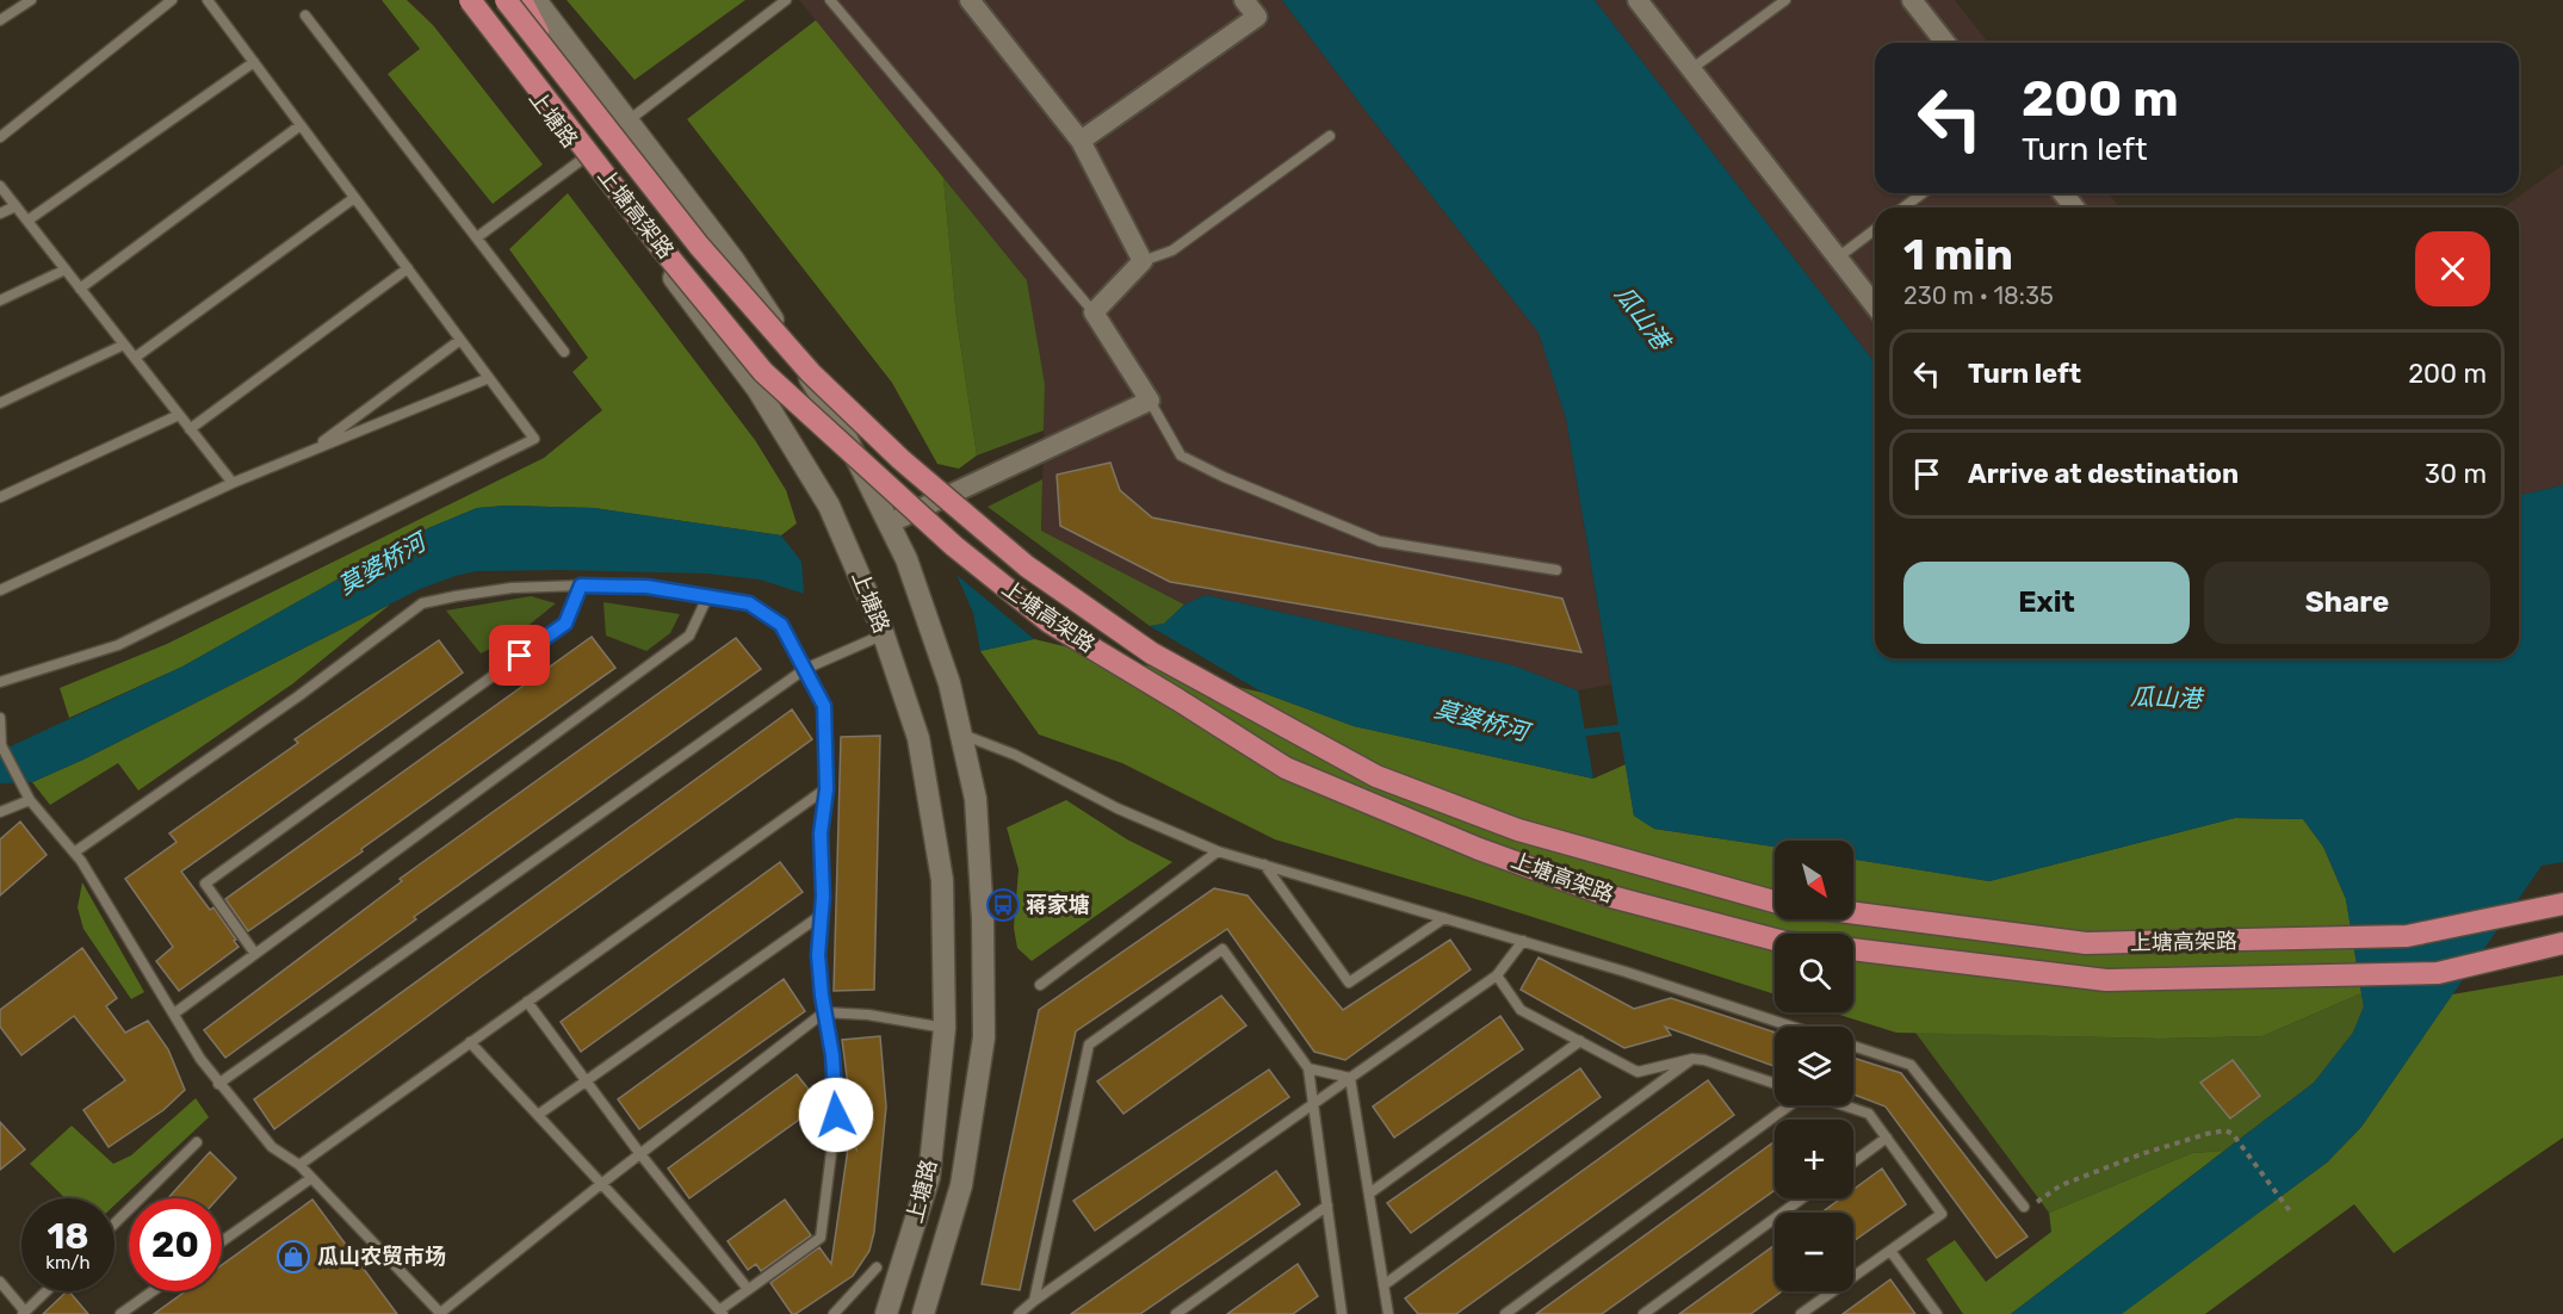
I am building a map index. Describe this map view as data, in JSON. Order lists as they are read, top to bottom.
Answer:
{
  "streets": {
    "highway": ["上塘高架路"],
    "main road": ["上塘路"]
  },
  "water": ["瓜山港", "莫婆桥河"],
  "places": {
    "bus stop": ["蒋家塘"],
    "shop": ["瓜山农贸市场"]
  },
  "north": "bottom right",
  "page": {
    "turn": ["200 m", "Turn left"],
    "heading": ["1 min", "230 m · 18:35"],
    "list": [
      {
        "name": "Turn left",
        "value": "200 m"
      },
      {
        "name": "Arrive at destination",
        "value": "30 m"
      }
    ],
    "buttons": ["Exit", "Share"],
    "map_buttons": ["+", "−"],
    "speed": "18 km/h",
    "limit": "20"
  }
}
